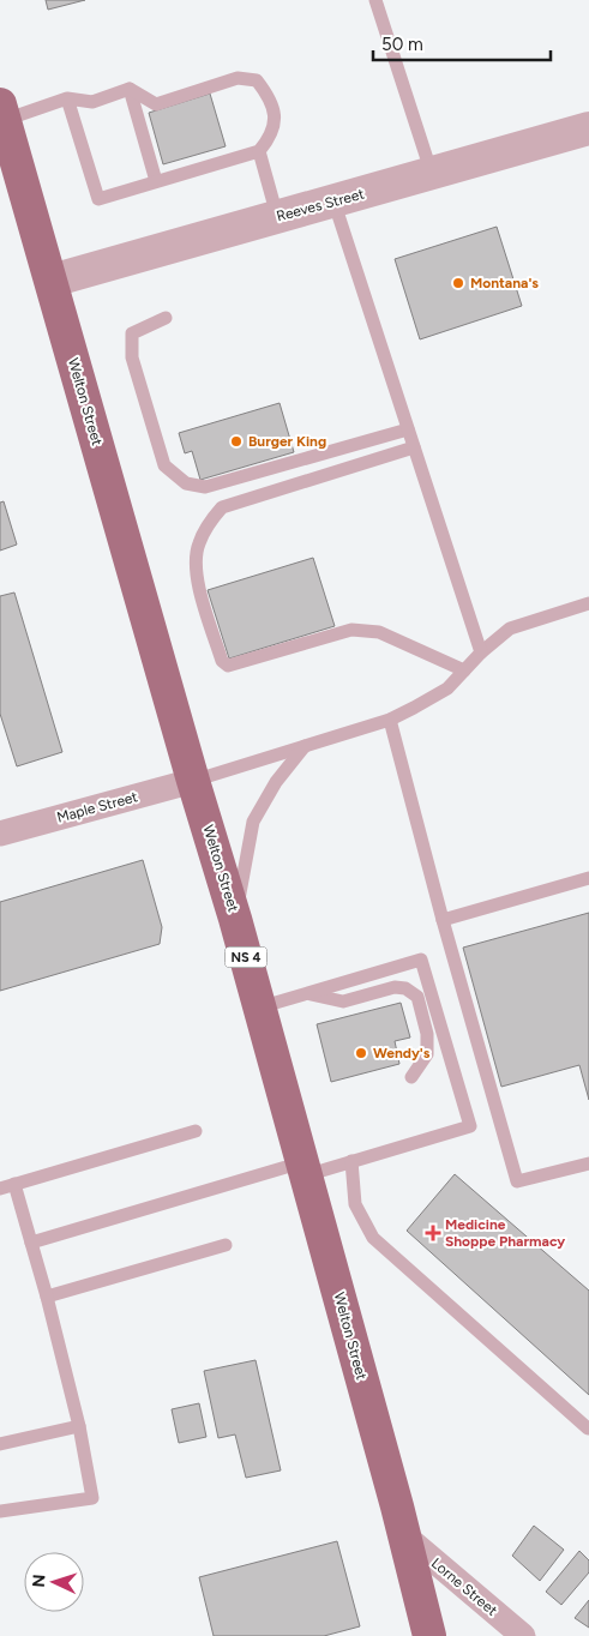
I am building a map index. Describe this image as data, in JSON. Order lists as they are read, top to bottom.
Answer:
{
  "streets": {
    "main road": ["Welton Street", "NS 4"],
    "street": ["Reeves Street", "Maple Street", "Lorne Street"]
  },
  "crossings": [
    ["Reeves Street", "Welton Street"],
    ["Welton Street", "Maple Street"],
    ["Welton Street", "Lorne Street"]
  ],
  "places": {
    "other": ["Montana's", "Burger King", "Wendy's"],
    "health": ["Medicine Shoppe Pharmacy"]
  },
  "scale_bar": "50 m",
  "north": "left"
}
